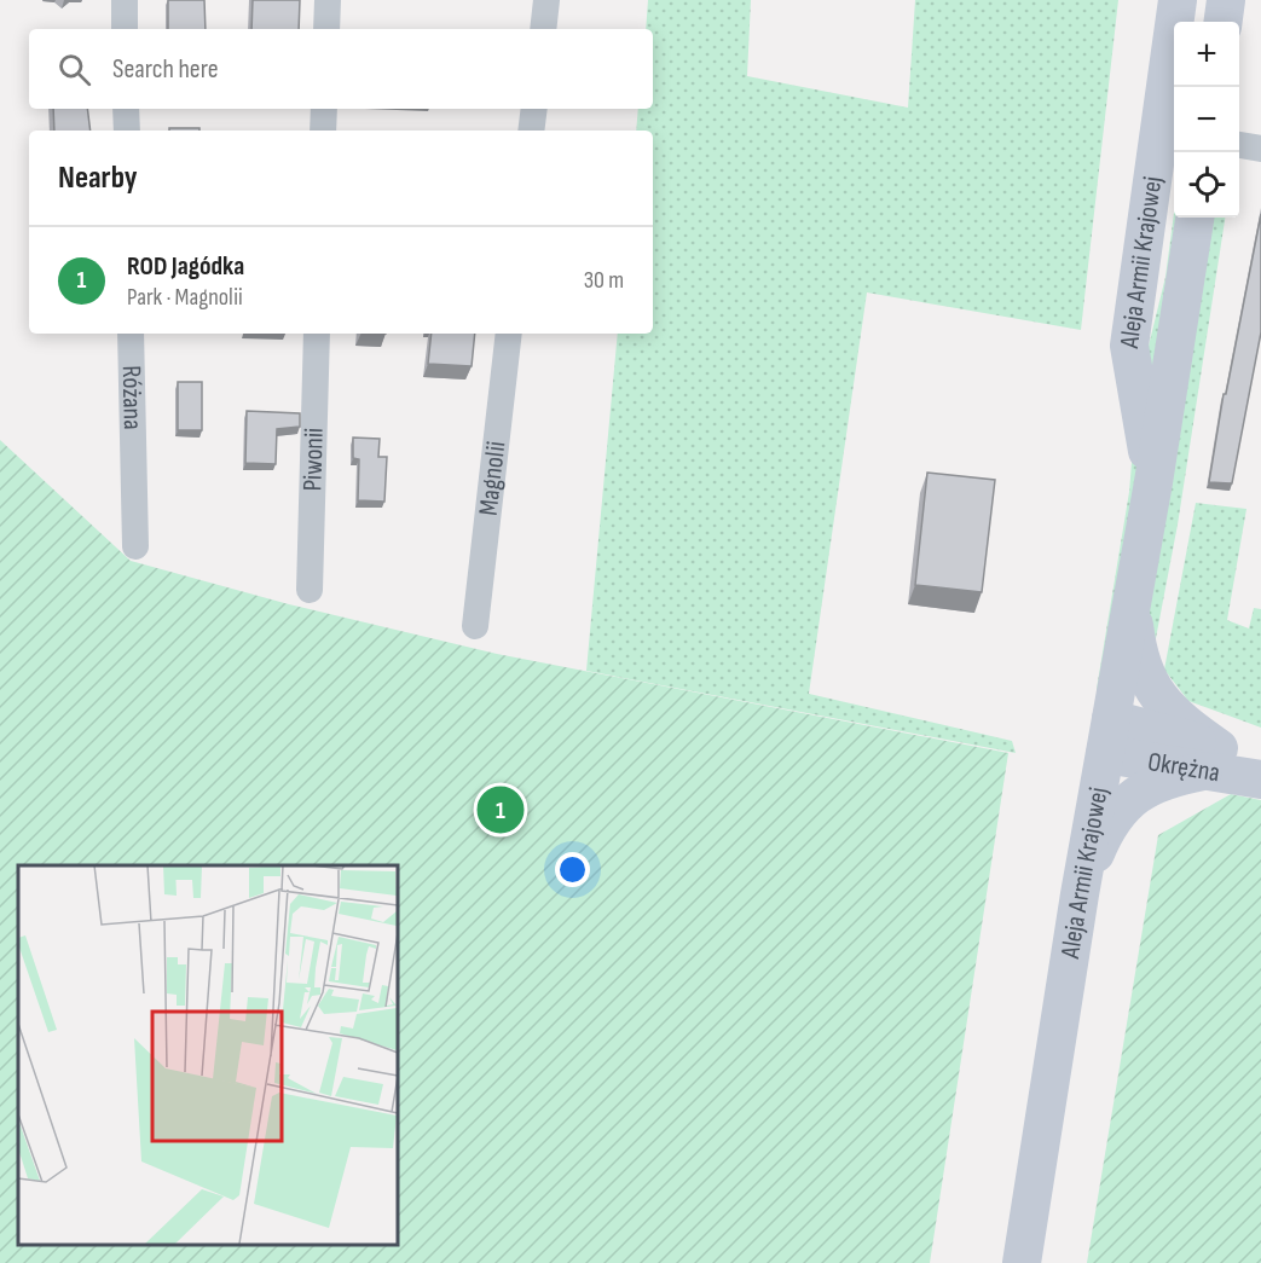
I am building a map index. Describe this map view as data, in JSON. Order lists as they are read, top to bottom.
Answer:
{
  "streets": {
    "street": [
      "Aleja Armii Krajowej",
      "Różana",
      "Piwonii",
      "Magnolii",
      "Okrężna"
    ]
  },
  "crossings": [
    ["Aleja Armii Krajowej", "Okrężna"]
  ],
  "page": {
    "map_buttons": ["+", "−"],
    "search": "Search here",
    "heading": "Nearby",
    "list": [
      {
        "mark": "1",
        "name": "ROD Jagódka",
        "note": "Park · Magnolii",
        "value": "30 m"
      }
    ],
    "pins": "1"
  }
}
